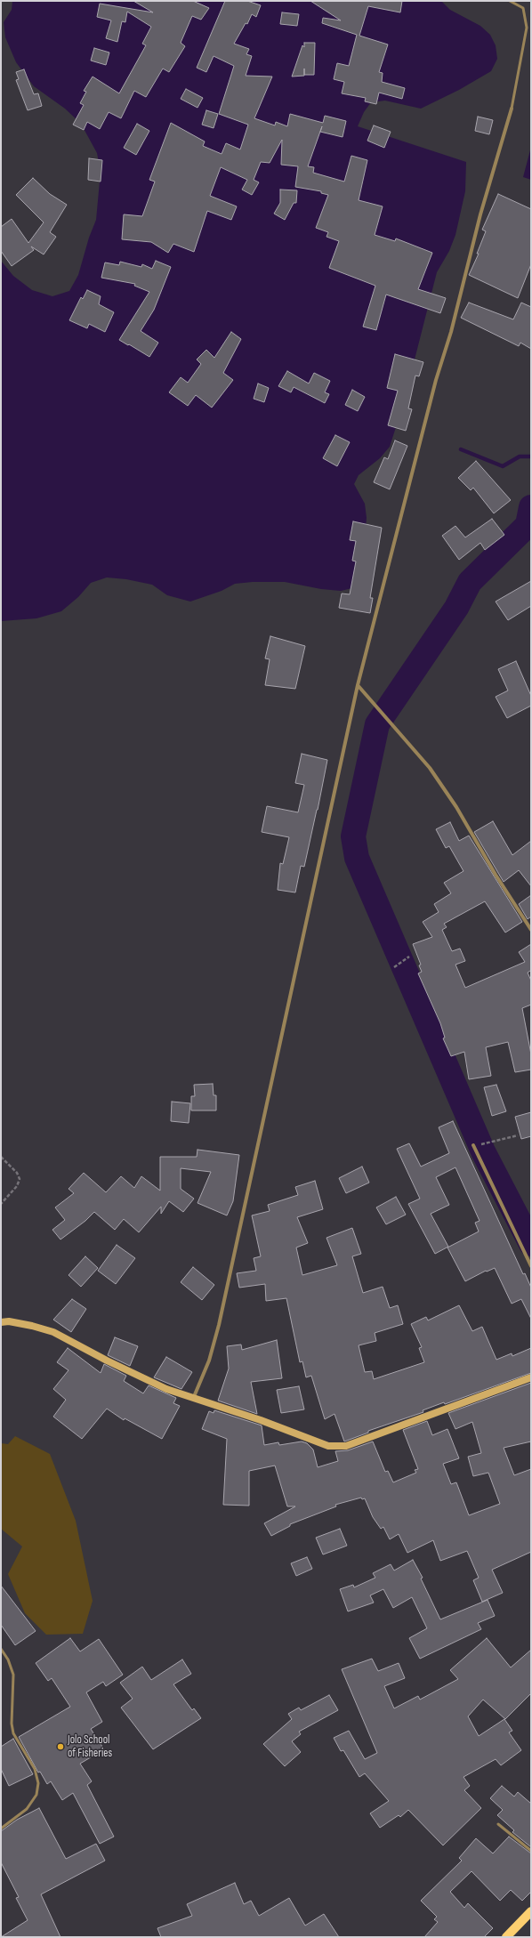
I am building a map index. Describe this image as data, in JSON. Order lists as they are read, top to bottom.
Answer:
{
  "places": ["Jolo School of Fisheries"]
}
